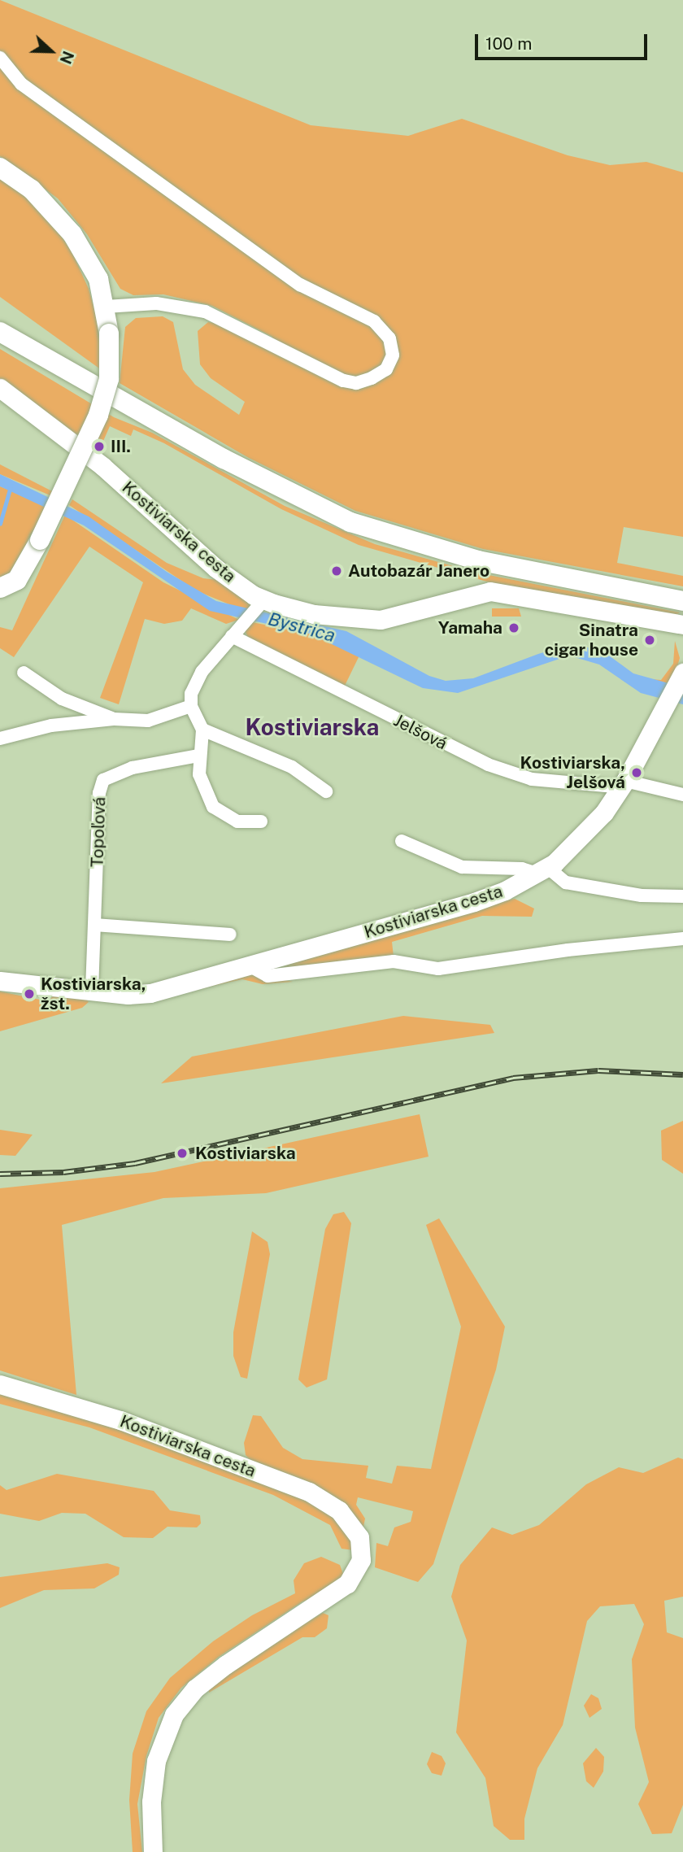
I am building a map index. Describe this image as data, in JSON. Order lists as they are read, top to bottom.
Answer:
{
  "streets": {
    "street": ["Kostiviarska cesta", "Jelšová", "Topoľová"]
  },
  "crossings": [
    ["Kostiviarska cesta", "Jelšová"]
  ],
  "districts": ["Kostiviarska"],
  "water": ["Bystrica"],
  "places": [
    "III.",
    "Autobazár Janero",
    "Yamaha",
    "Sinatra cigar house",
    "Kostiviarska, Jelšová",
    "Kostiviarska, žst.",
    "Kostiviarska"
  ],
  "scale_bar": "100 m",
  "north": "right"
}
